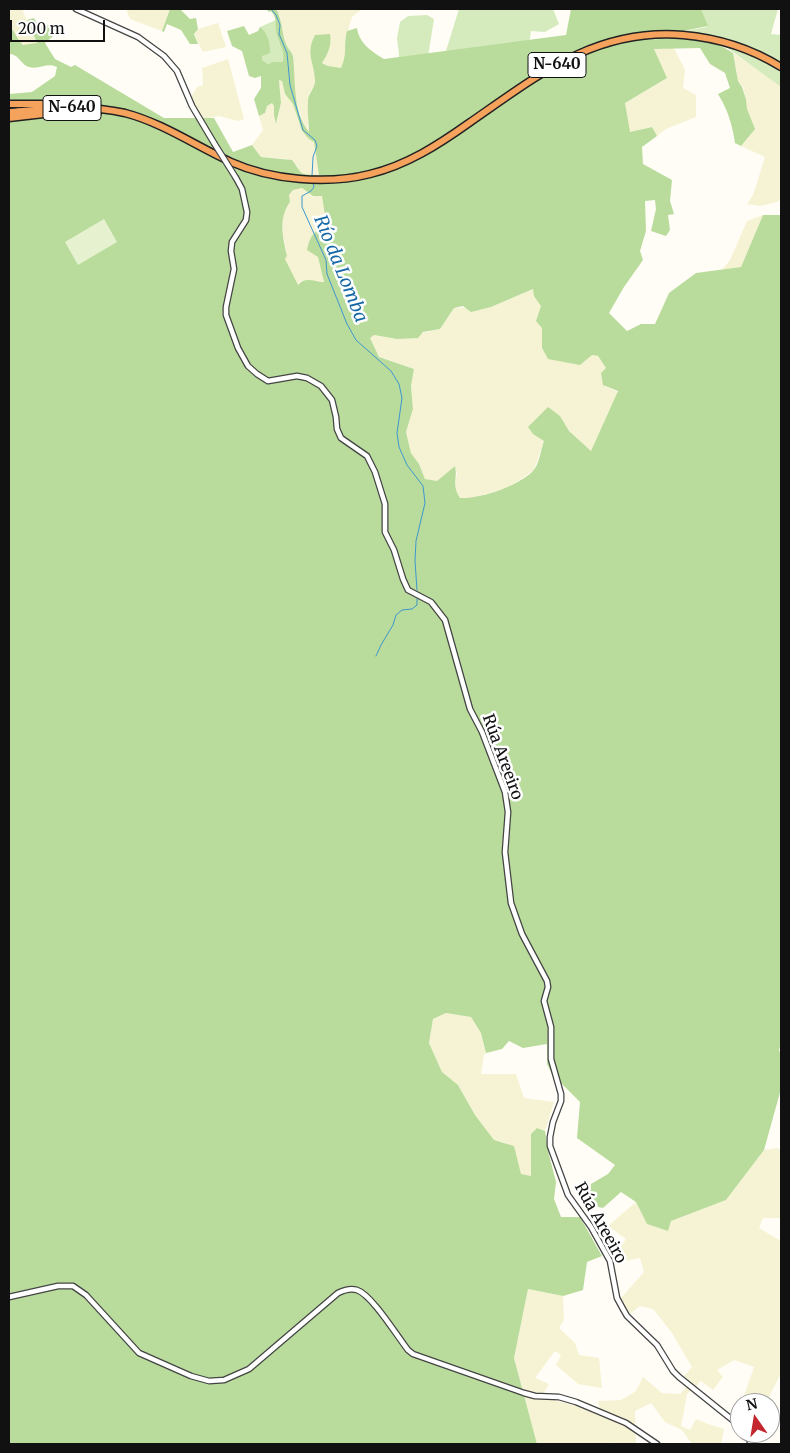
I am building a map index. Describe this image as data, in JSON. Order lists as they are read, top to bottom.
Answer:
{
  "streets": {
    "highway": ["N-640"],
    "street": ["Rúa Areeiro"]
  },
  "water": ["Río da Lomba"],
  "scale_bar": "200 m",
  "north": "top"
}
